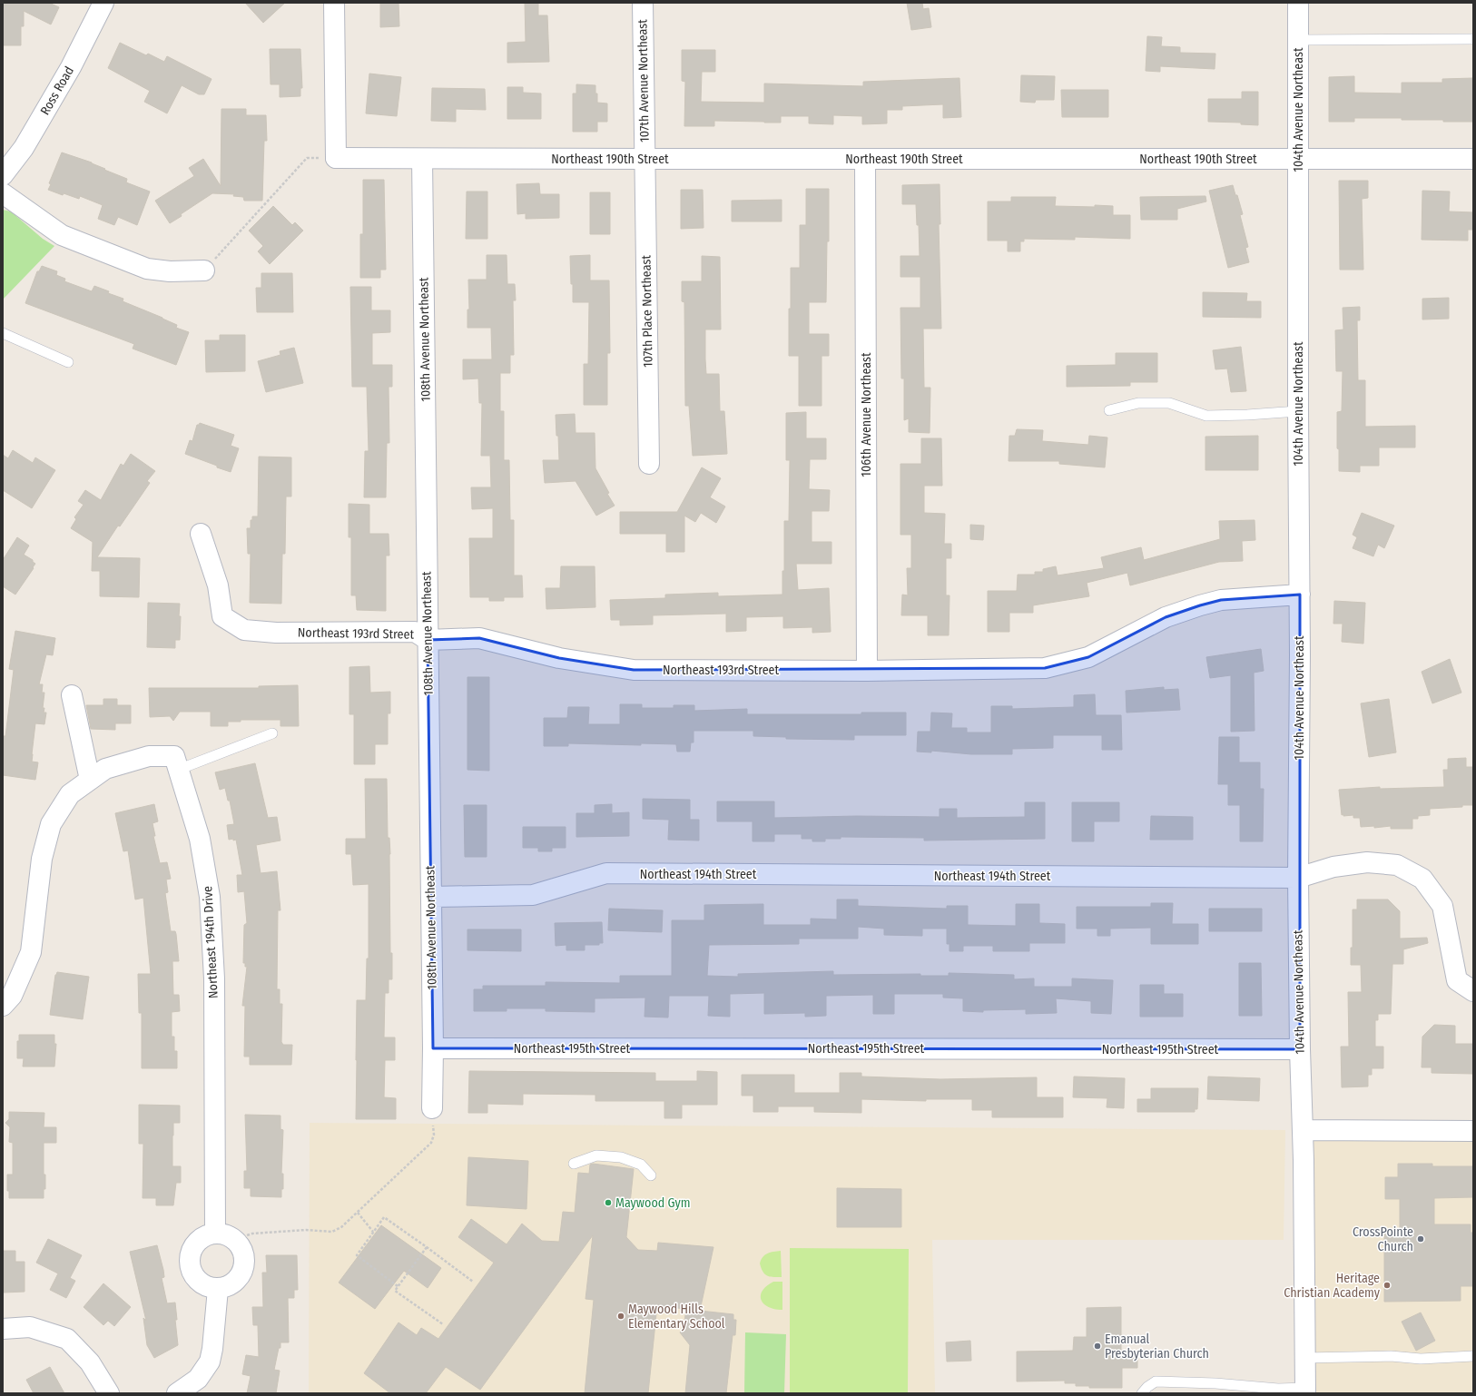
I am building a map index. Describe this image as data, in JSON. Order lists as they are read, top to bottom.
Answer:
{
  "streets": {
    "street": [
      "107th Avenue Northeast",
      "Ross Road",
      "104th Avenue Northeast",
      "Northeast 190th Street",
      "107th Place Northeast",
      "108th Avenue Northeast",
      "106th Avenue Northeast",
      "Northeast 193rd Street",
      "Northeast 194th Street",
      "Northeast 194th Drive",
      "Northeast 195th Street"
    ]
  },
  "crossings": [
    ["107th Avenue Northeast", "Northeast 190th Street"],
    ["107th Avenue Northeast", "107th Place Northeast"],
    ["104th Avenue Northeast", "Northeast 190th Street"],
    ["104th Avenue Northeast", "Northeast 193rd Street"],
    ["104th Avenue Northeast", "Northeast 194th Street"],
    ["104th Avenue Northeast", "Northeast 195th Street"],
    ["Northeast 190th Street", "107th Place Northeast"],
    ["Northeast 190th Street", "108th Avenue Northeast"],
    ["Northeast 190th Street", "106th Avenue Northeast"],
    ["108th Avenue Northeast", "Northeast 193rd Street"],
    ["108th Avenue Northeast", "Northeast 194th Street"],
    ["108th Avenue Northeast", "Northeast 195th Street"],
    ["106th Avenue Northeast", "Northeast 193rd Street"]
  ],
  "places": [
    "Maywood Gym",
    "CrossPointe Church",
    "Heritage Christian Academy",
    "Maywood Hills Elementary School",
    "Emanual Presbyterian Church"
  ]
}
